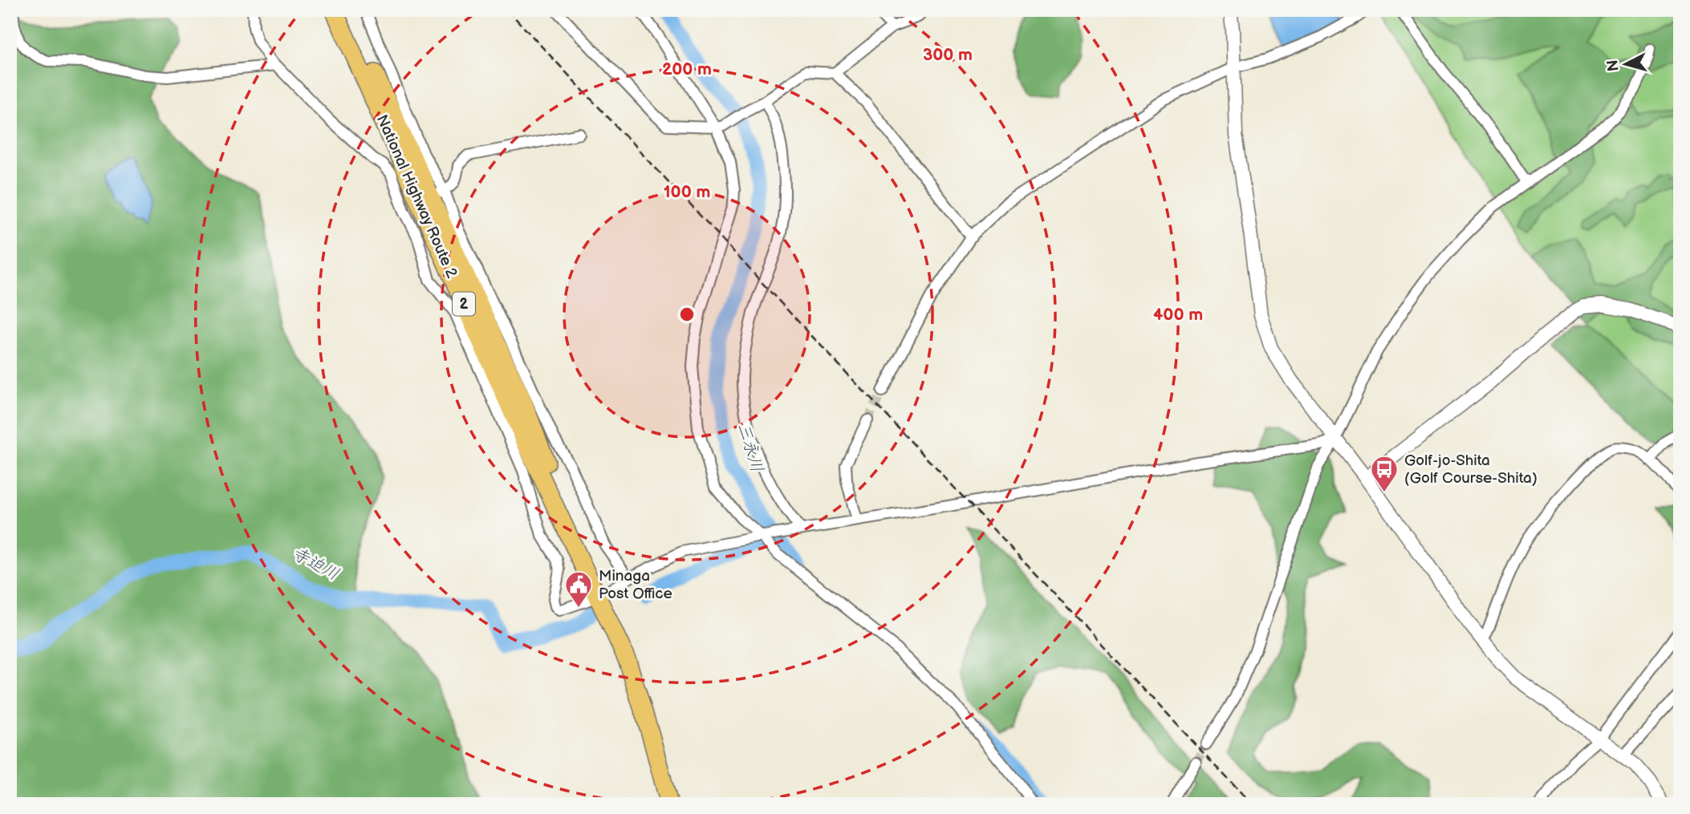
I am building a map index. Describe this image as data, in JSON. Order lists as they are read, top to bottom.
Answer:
{
  "streets": {
    "highway": ["National Highway Route 2", "2"]
  },
  "water": ["三永川", "寺迫川"],
  "places": {
    "bus stop": ["Golf-jo-Shita (Golf Course-Shita)"],
    "public building": ["Minaga Post Office"]
  },
  "north": "left",
  "rings": [
    "300 m",
    "200 m",
    "100 m",
    "400 m"
  ]
}
